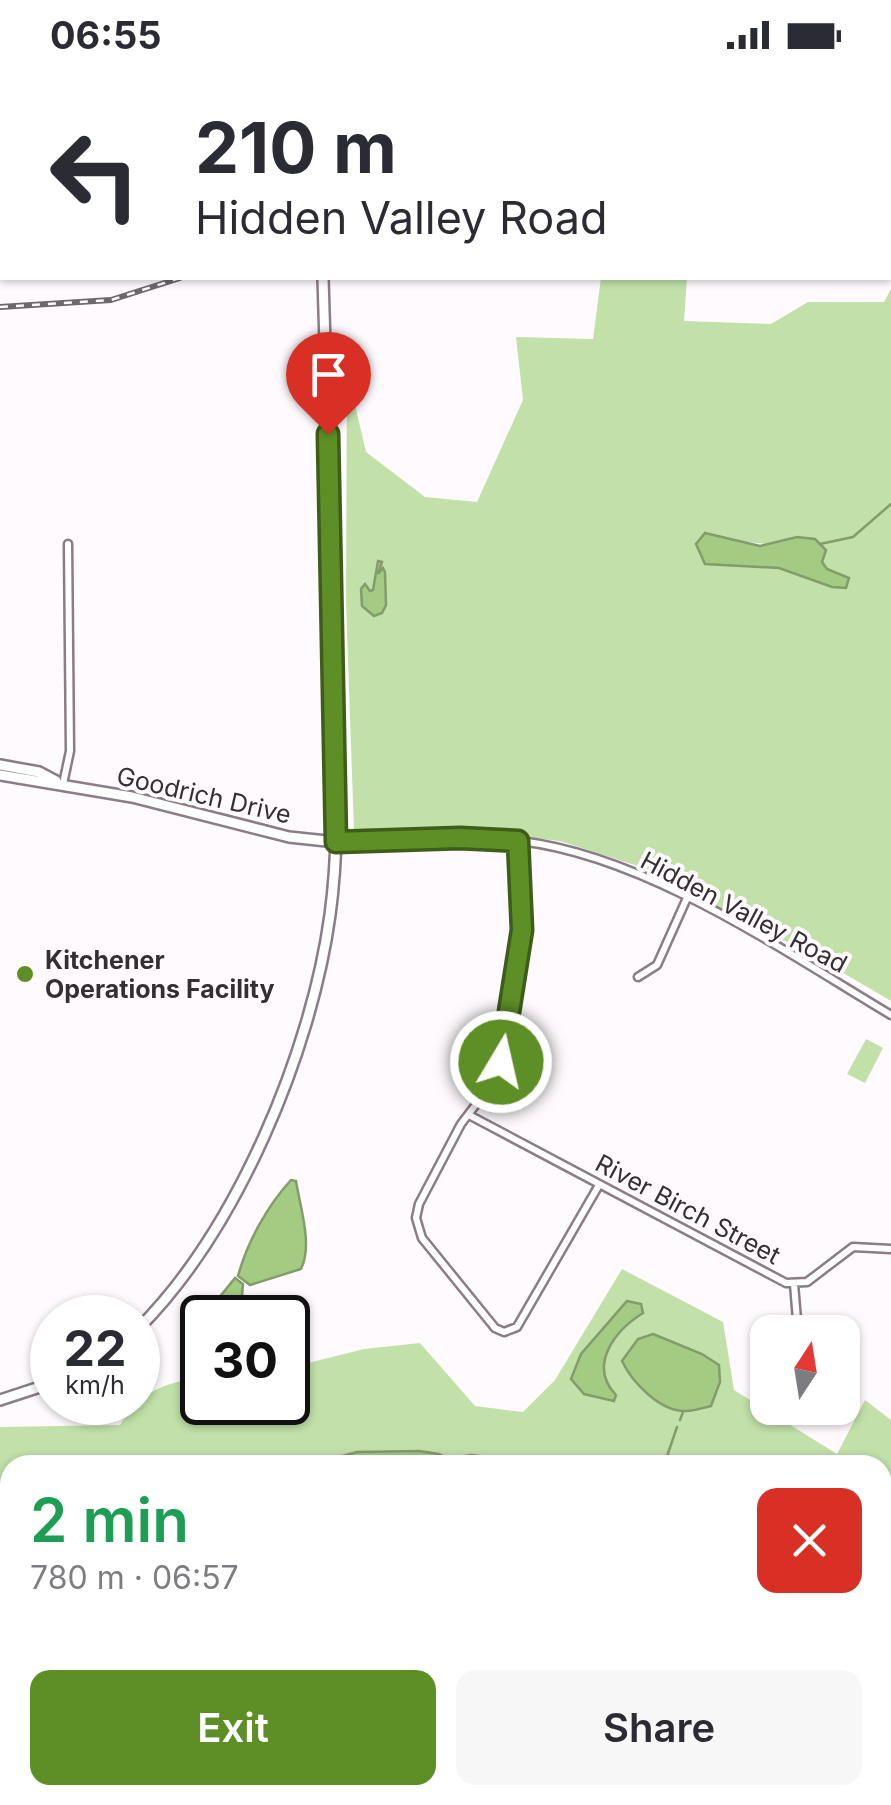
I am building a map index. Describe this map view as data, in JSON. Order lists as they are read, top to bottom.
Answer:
{
  "streets": {
    "street": ["Goodrich Drive", "Hidden Valley Road", "River Birch Street"]
  },
  "crossings": [
    ["Goodrich Drive", "Hidden Valley Road"]
  ],
  "places": ["Kitchener Operations Facility"],
  "north": "top",
  "page": {
    "status": "06:55",
    "turn": ["210 m", "Hidden Valley Road"],
    "speed": "22 km/h",
    "limit": "30",
    "heading": ["2 min", "780 m · 06:57"],
    "buttons": ["Exit", "Share"]
  }
}
